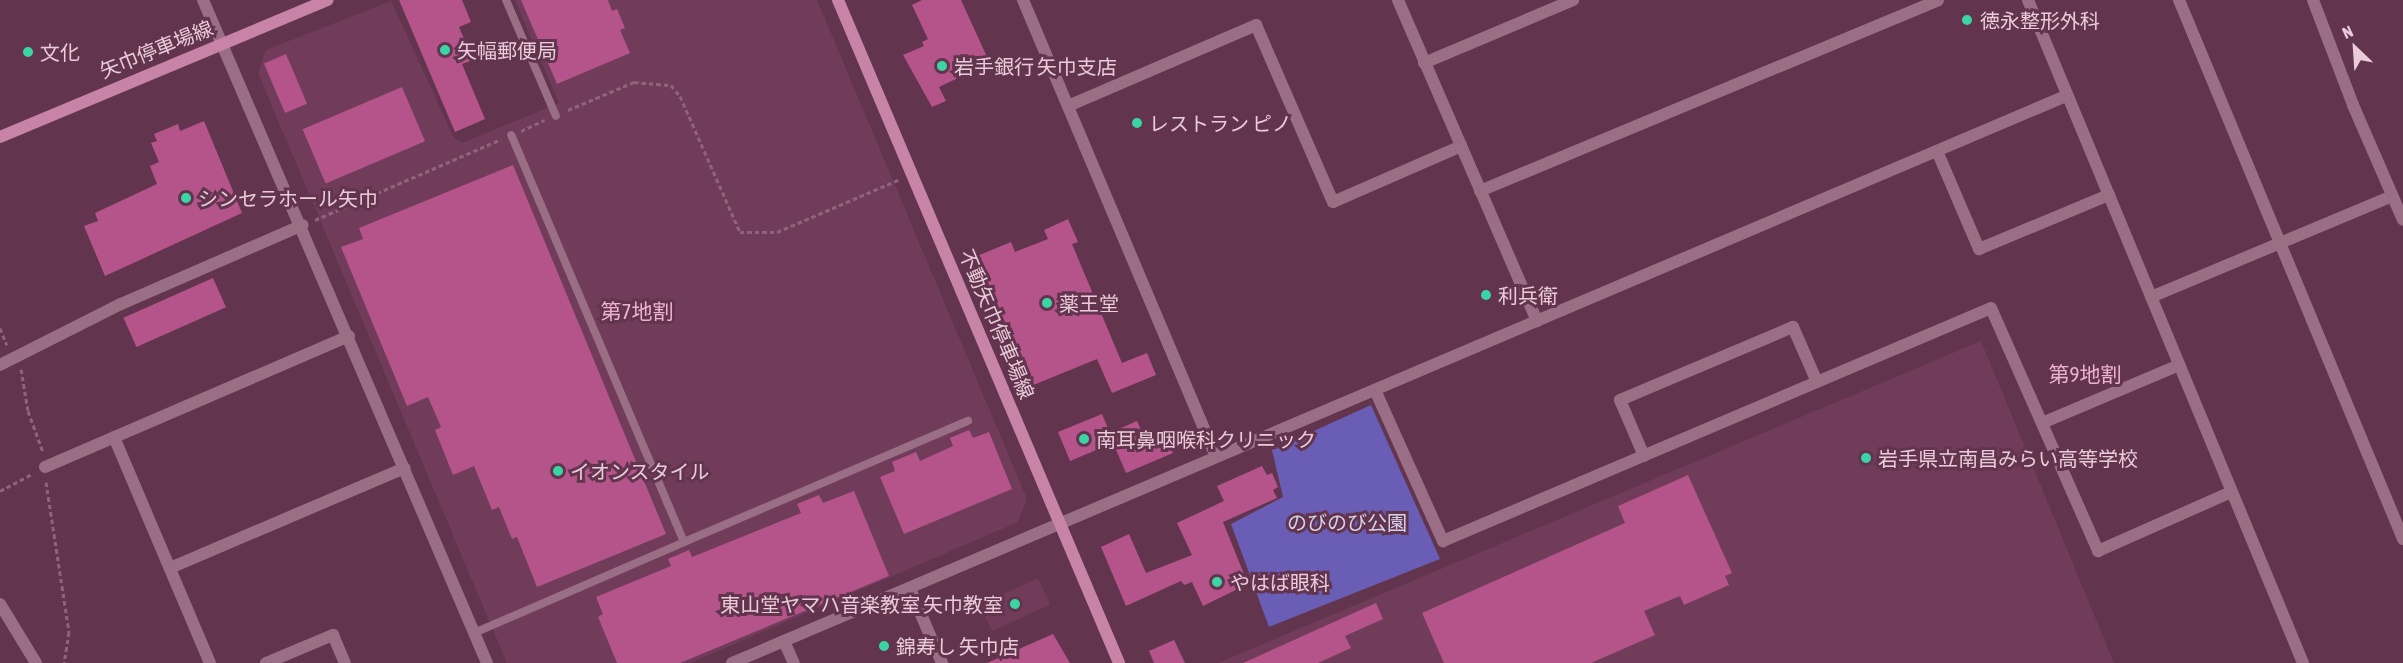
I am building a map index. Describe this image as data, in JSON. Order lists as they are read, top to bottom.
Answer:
{
  "streets": {
    "main road": ["矢巾停車場線", "不動矢巾停車場線"]
  },
  "districts": ["第7地割", "第9地割"],
  "parks": ["のびのび公園"],
  "places": [
    "徳永整形外科",
    "矢幅郵便局",
    "文化",
    "岩手銀行 矢巾支店",
    "レストラン ピノ",
    "シンセラホール矢巾",
    "利兵衛",
    "薬王堂",
    "南耳鼻咽喉科クリニック",
    "岩手県立南昌みらい高等学校",
    "イオンスタイル",
    "やはば眼科",
    "東山堂ヤマハ音楽教室 矢巾教室",
    "錦寿し 矢巾店"
  ],
  "north": "top left"
}
